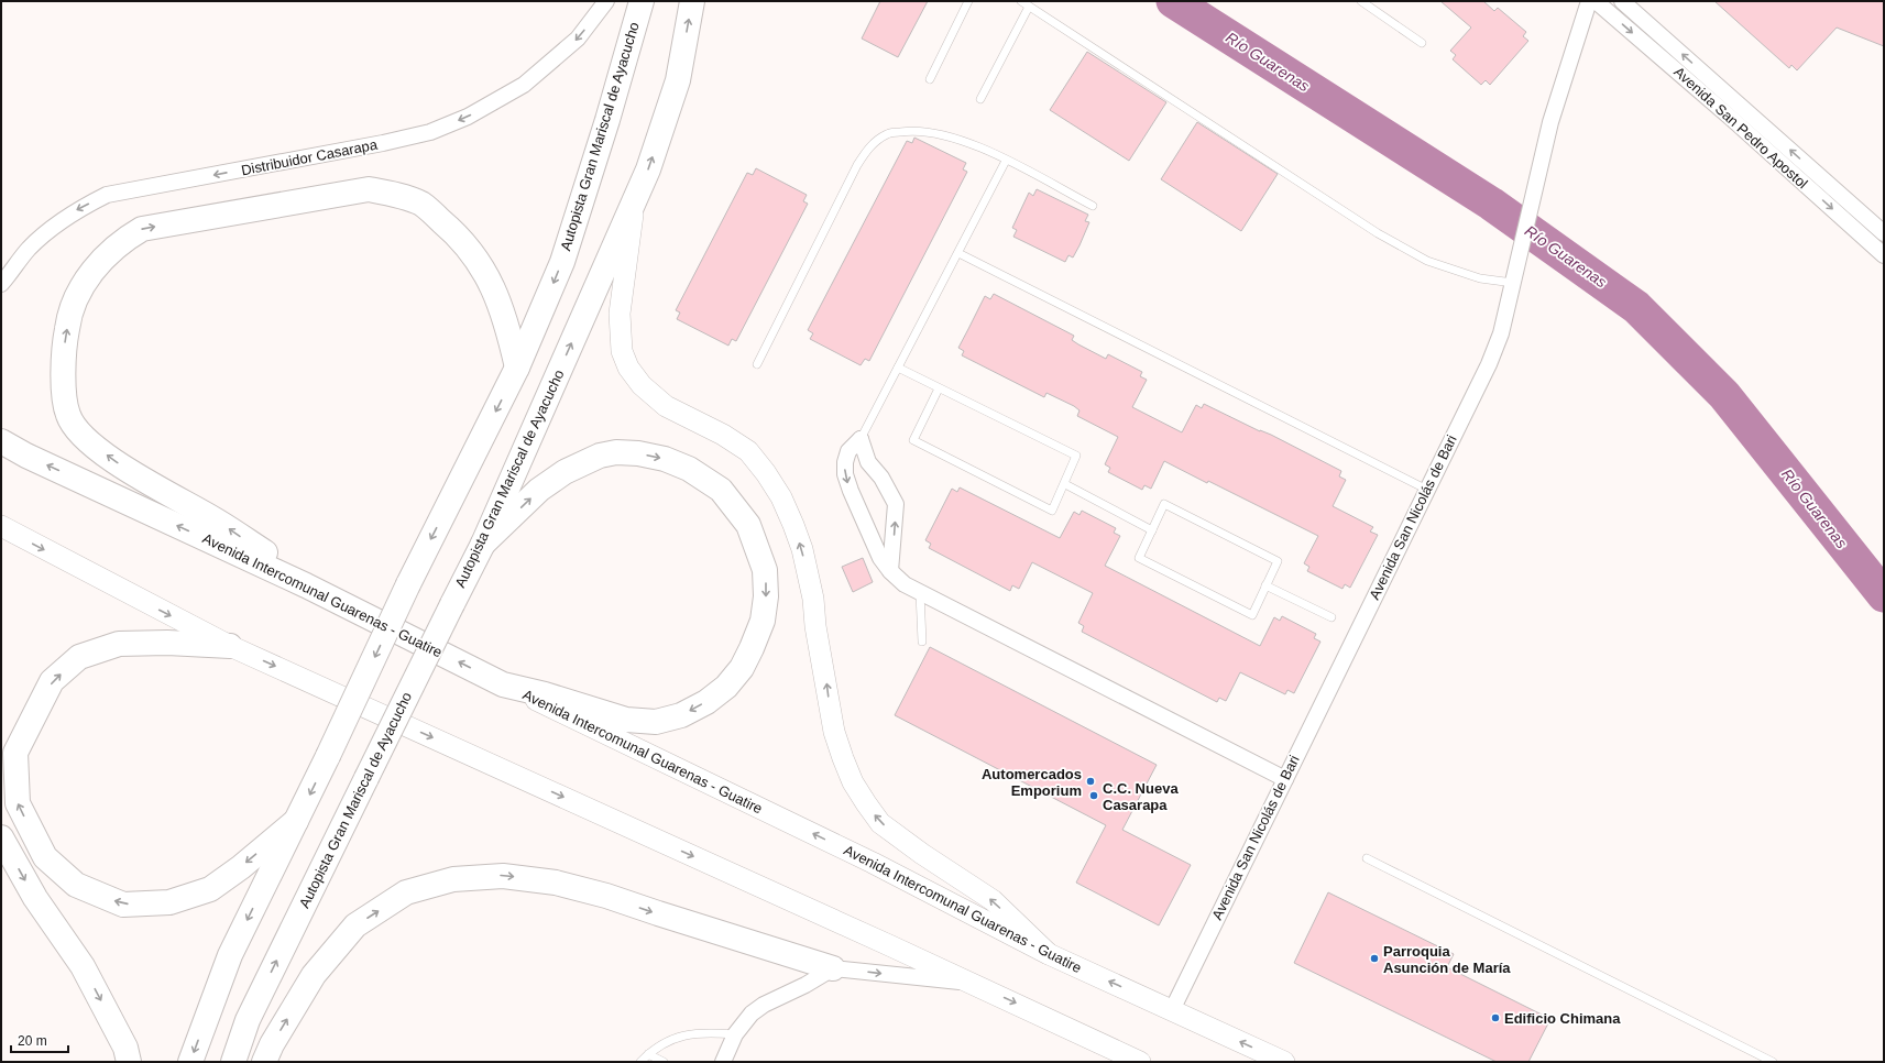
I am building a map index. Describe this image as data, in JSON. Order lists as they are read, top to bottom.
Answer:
{
  "streets": {
    "highway": ["Autopista Gran Mariscal de Ayacucho", "Avenida Intercomunal Guarenas - Guatire"],
    "street": ["Avenida San Pedro Apostol", "Distribuidor Casarapa", "Avenida San Nicolás de Bari"]
  },
  "crossings": [
    ["Avenida San Nicolás de Bari", "Avenida Intercomunal Guarenas - Guatire"]
  ],
  "one_way": ["Distribuidor Casarapa"],
  "water": ["Río Guarenas"],
  "places": [
    "Automercados Emporium",
    "C.C. Nueva Casarapa",
    "Parroquia Asunción de María",
    "Edificio Chimana"
  ],
  "scale_bar": "20 m"
}
